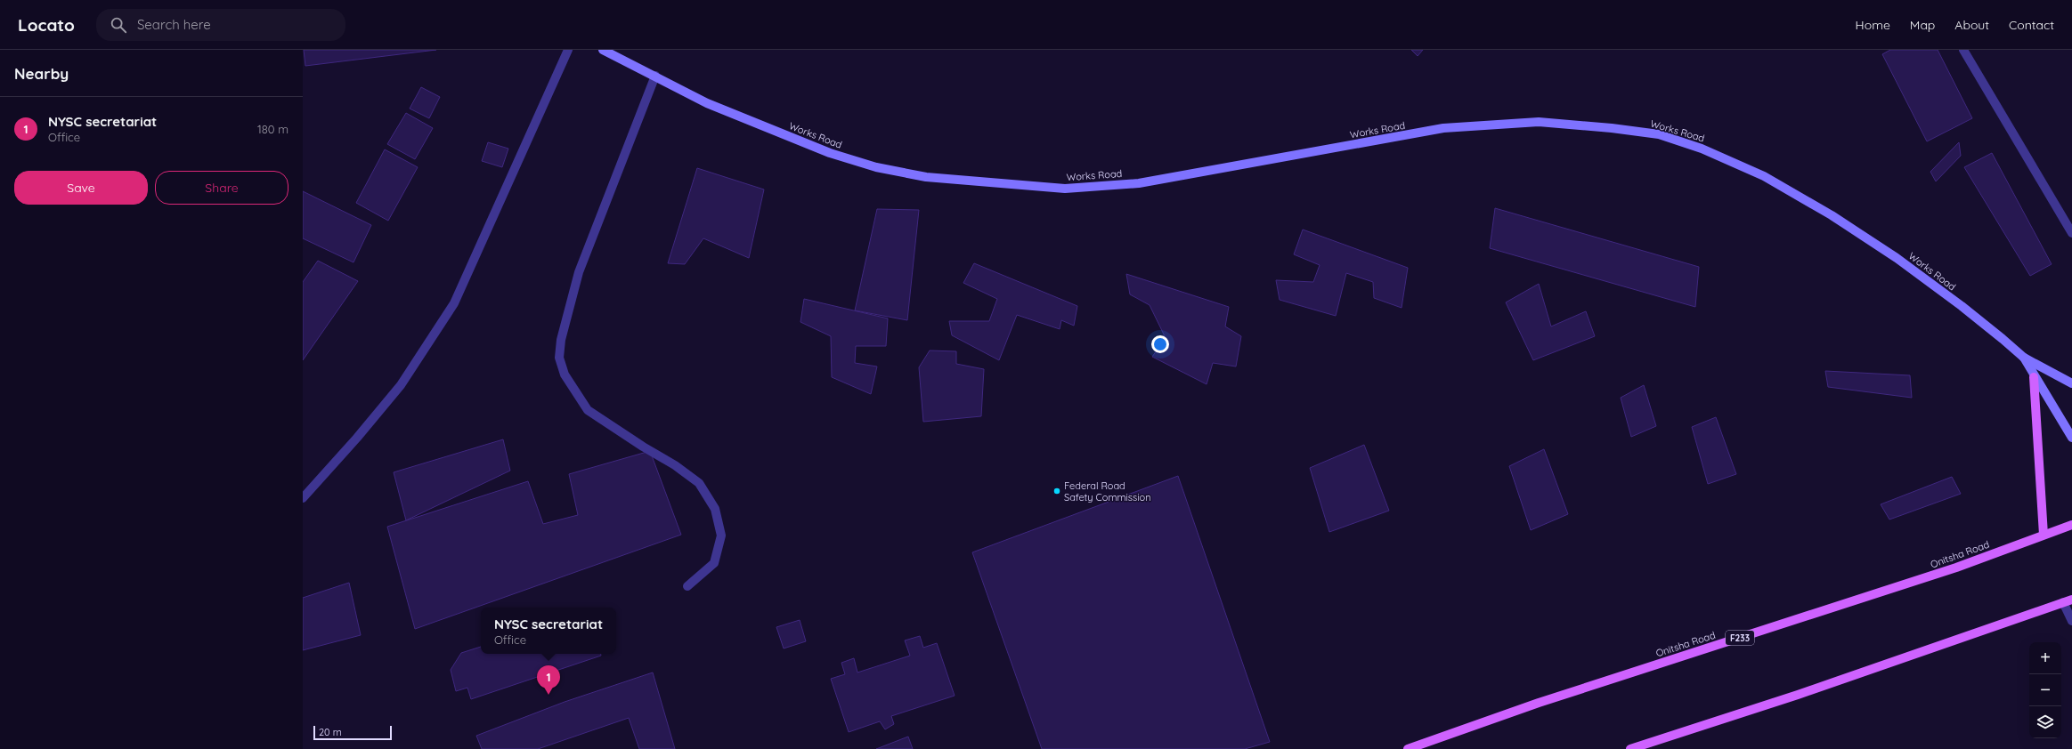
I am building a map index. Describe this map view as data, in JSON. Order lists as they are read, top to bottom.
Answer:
{
  "streets": {
    "main road": ["Works Road", "Onitsha Road", "F233"]
  },
  "places": ["Federal Road Safety Commission"],
  "scale_bar": "20 m",
  "page": {
    "header": "Locato",
    "search": "Search here",
    "nav": [
      "Home",
      "Map",
      "About",
      "Contact"
    ],
    "heading": "Nearby",
    "list": [
      {
        "mark": "1",
        "name": "NYSC secretariat",
        "note": "Office",
        "value": "180 m"
      }
    ],
    "buttons": ["Save", "Share"],
    "popup": ["NYSC secretariat", "Office"],
    "map_buttons": ["+", "−"],
    "pins": "1",
    "scale": "20 m"
  }
}
